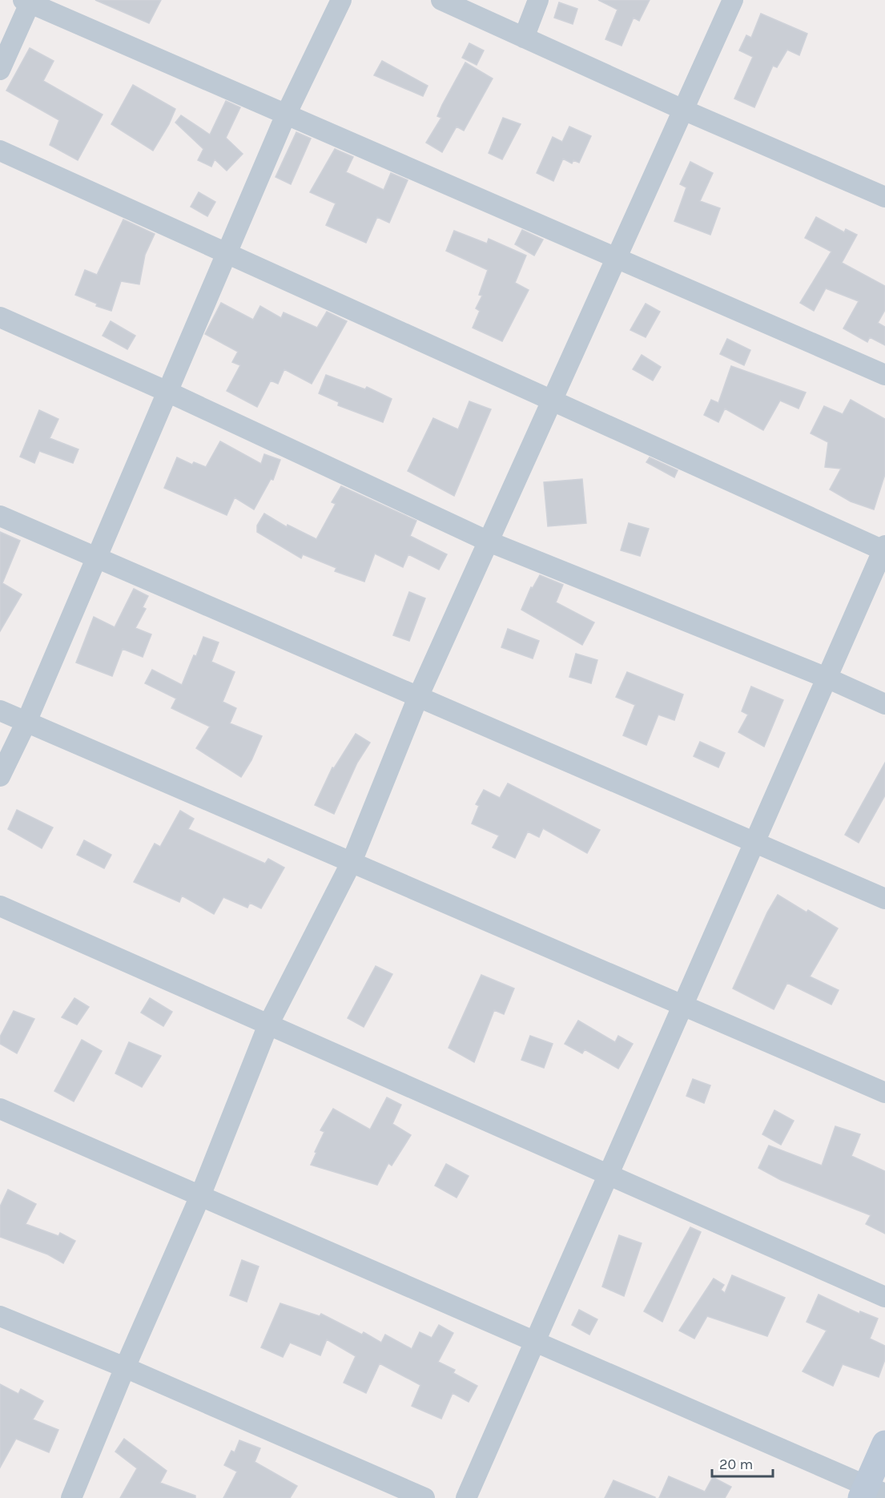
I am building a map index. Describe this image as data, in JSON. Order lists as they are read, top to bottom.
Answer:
{
  "scale_bar": "20 m"
}
